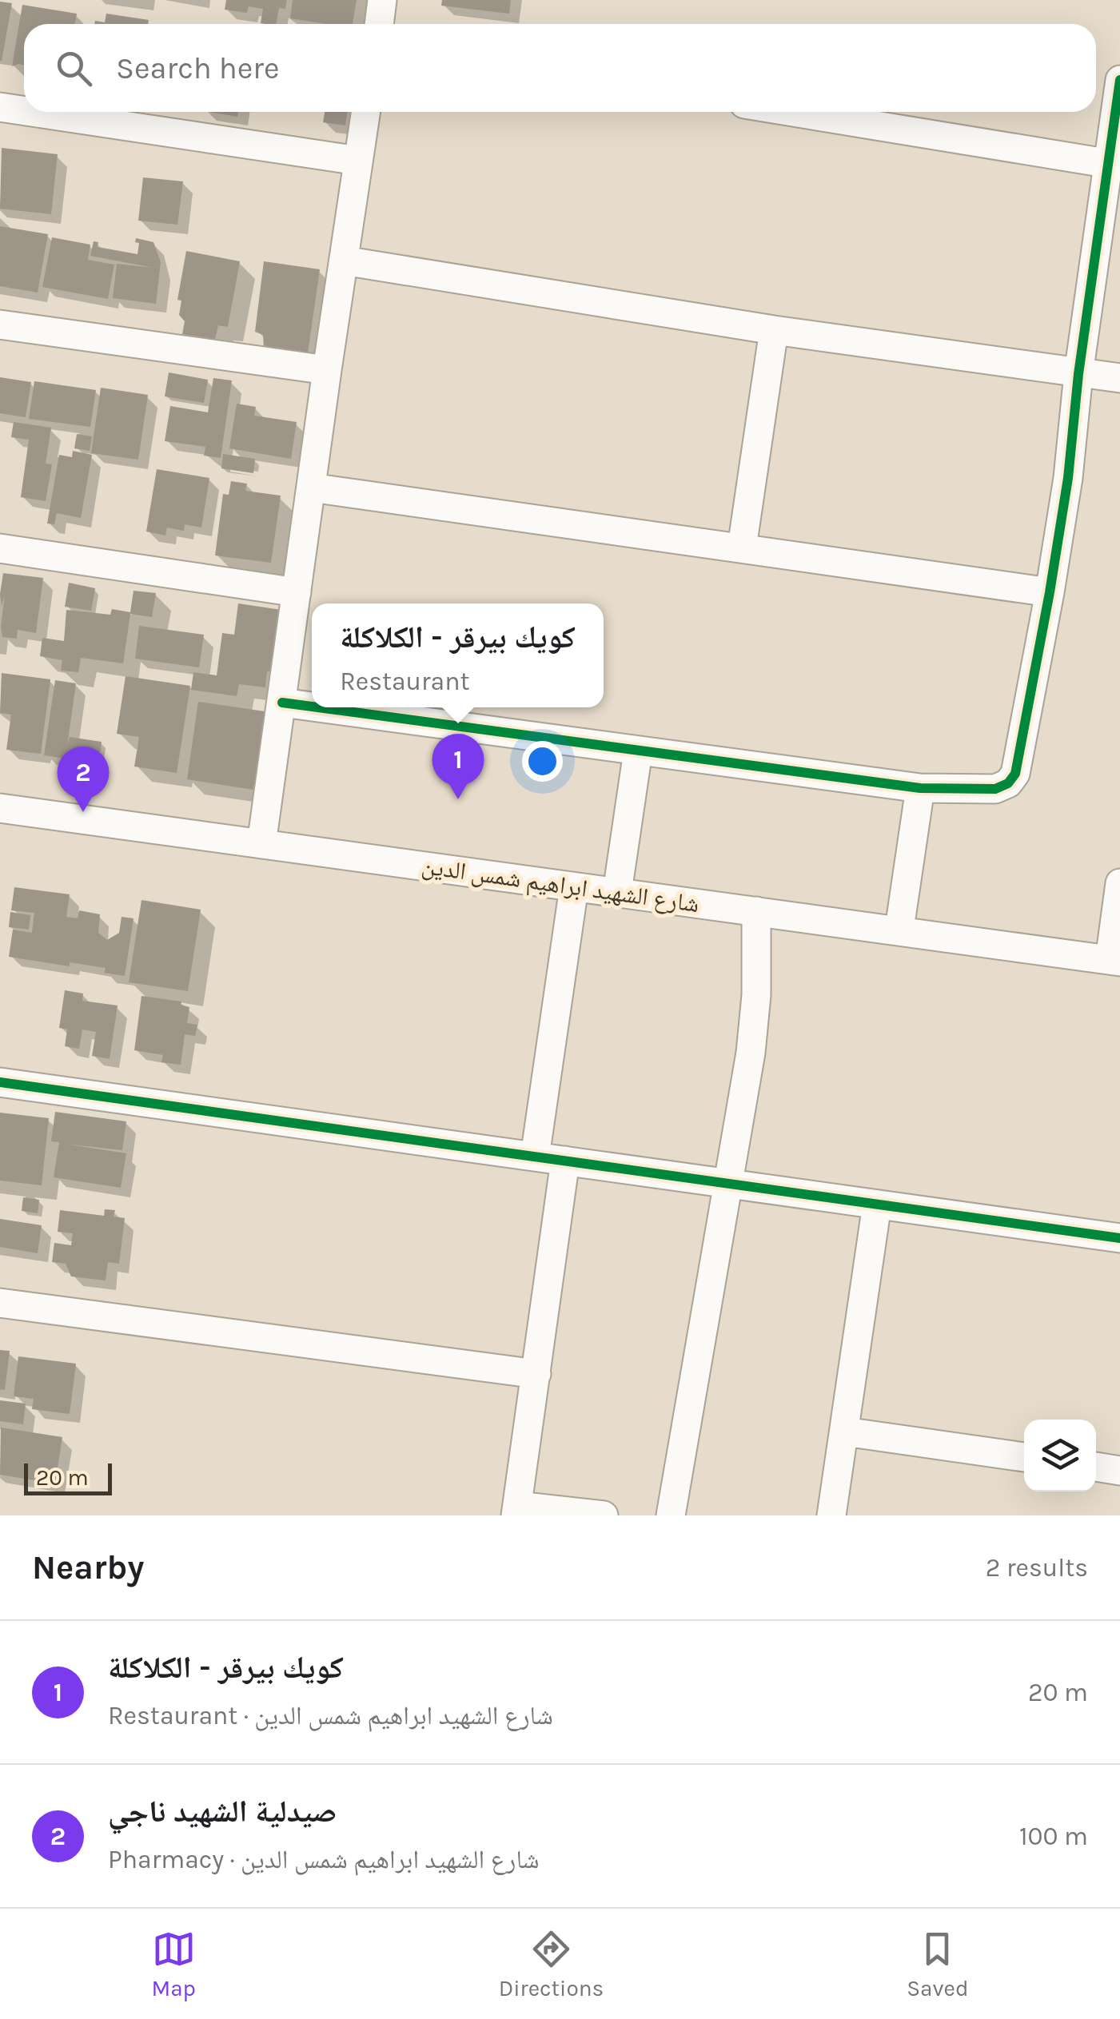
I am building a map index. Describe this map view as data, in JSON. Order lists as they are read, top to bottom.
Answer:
{
  "streets": {
    "street": ["شارع الشهيد ابراهيم شمس الدين"]
  },
  "scale_bar": "20 m",
  "page": {
    "search": "Search here",
    "popup": ["كويك بيرقر - الكلاكلة", "Restaurant"],
    "pins": ["1", "2"],
    "scale": "20 m",
    "heading": ["Nearby", "2 results"],
    "list": [
      {
        "mark": "1",
        "name": "كويك بيرقر - الكلاكلة",
        "note": "Restaurant · شارع الشهيد ابراهيم شمس الدين",
        "value": "20 m"
      },
      {
        "mark": "2",
        "name": "صيدلية الشهيد ناجي",
        "note": "Pharmacy · شارع الشهيد ابراهيم شمس الدين",
        "value": "100 m"
      }
    ],
    "nav": ["Map", "Directions", "Saved"]
  }
}
